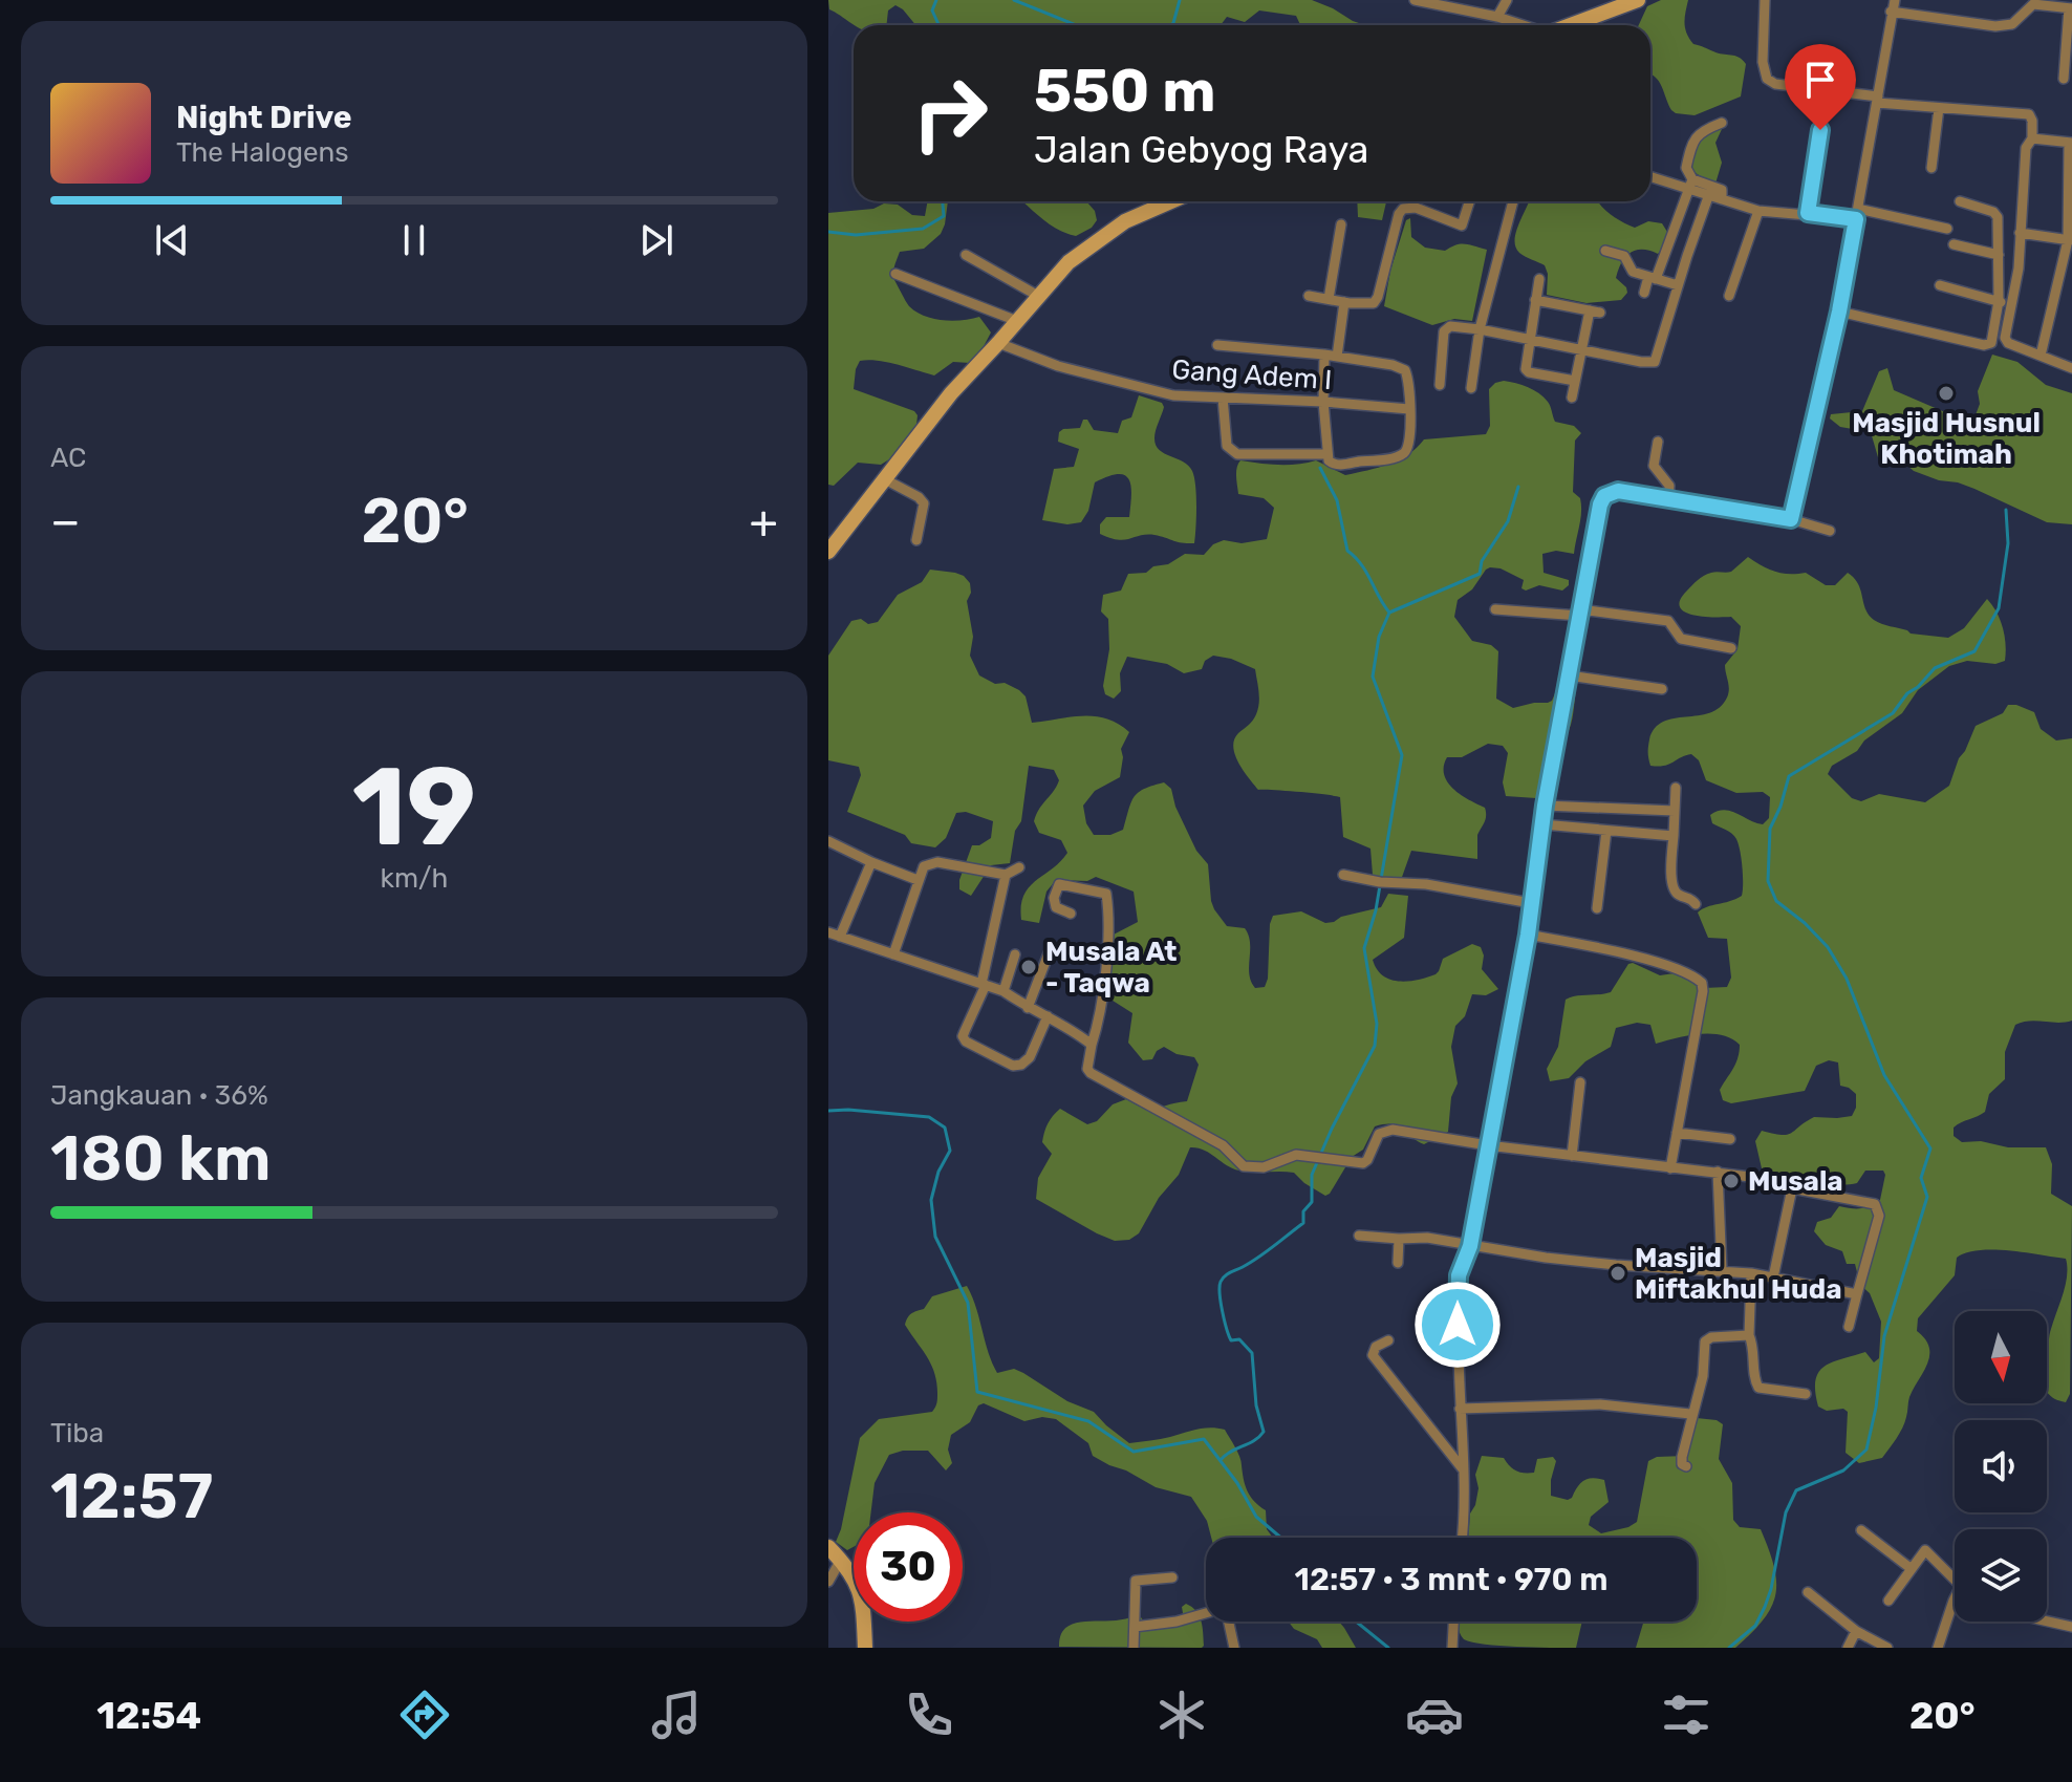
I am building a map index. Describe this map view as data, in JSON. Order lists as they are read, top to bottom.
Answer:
{
  "streets": {
    "street": ["Gang Adem I"]
  },
  "places": [
    "Masjid Husnul Khotimah",
    "Musala At - Taqwa",
    "Musala",
    "Masjid Miftakhul Huda"
  ],
  "north": "bottom",
  "page": {
    "turn": ["550 m", "Jalan Gebyog Raya"],
    "song": ["Night Drive", "The Halogens"],
    "tile": [
      "AC",
      ["19", "km/h"],
      ["Jangkauan · 36%", "180 km"],
      ["Tiba", "12:57"]
    ],
    "heat": ["−", "20°", "+"],
    "limit": "30",
    "trip": "12:57 · 3 mnt · 970 m",
    "tabs": ["12:54", "20°"]
  }
}
